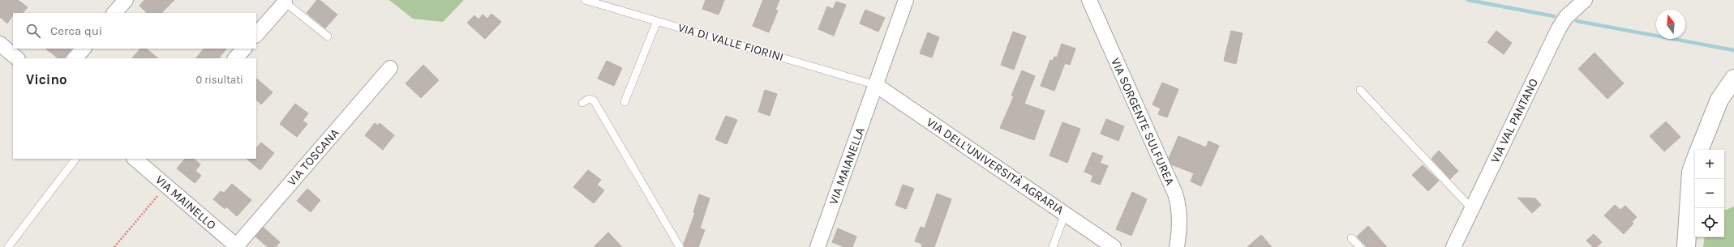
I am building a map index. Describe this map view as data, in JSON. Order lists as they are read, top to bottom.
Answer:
{
  "streets": {
    "street": [
      "VIA VAL PANTANO",
      "VIA SORGENTE SULFUREA",
      "VIA TOSCANA",
      "VIA MAIANELLA",
      "VIA DELL'UNIVERSITÀ AGRARIA",
      "VIA MAINELLO"
    ],
    "lane": ["VIA DI VALLE FIORINI"]
  },
  "crossings": [
    ["VIA DI VALLE FIORINI", "VIA MAIANELLA"],
    ["VIA DI VALLE FIORINI", "VIA DELL'UNIVERSITÀ AGRARIA"],
    ["VIA TOSCANA", "VIA MAINELLO"],
    ["VIA MAIANELLA", "VIA DELL'UNIVERSITÀ AGRARIA"]
  ],
  "north": "top",
  "page": {
    "search": "Cerca qui",
    "heading": ["Vicino", "0 risultati"],
    "map_buttons": ["+", "−"]
  }
}
